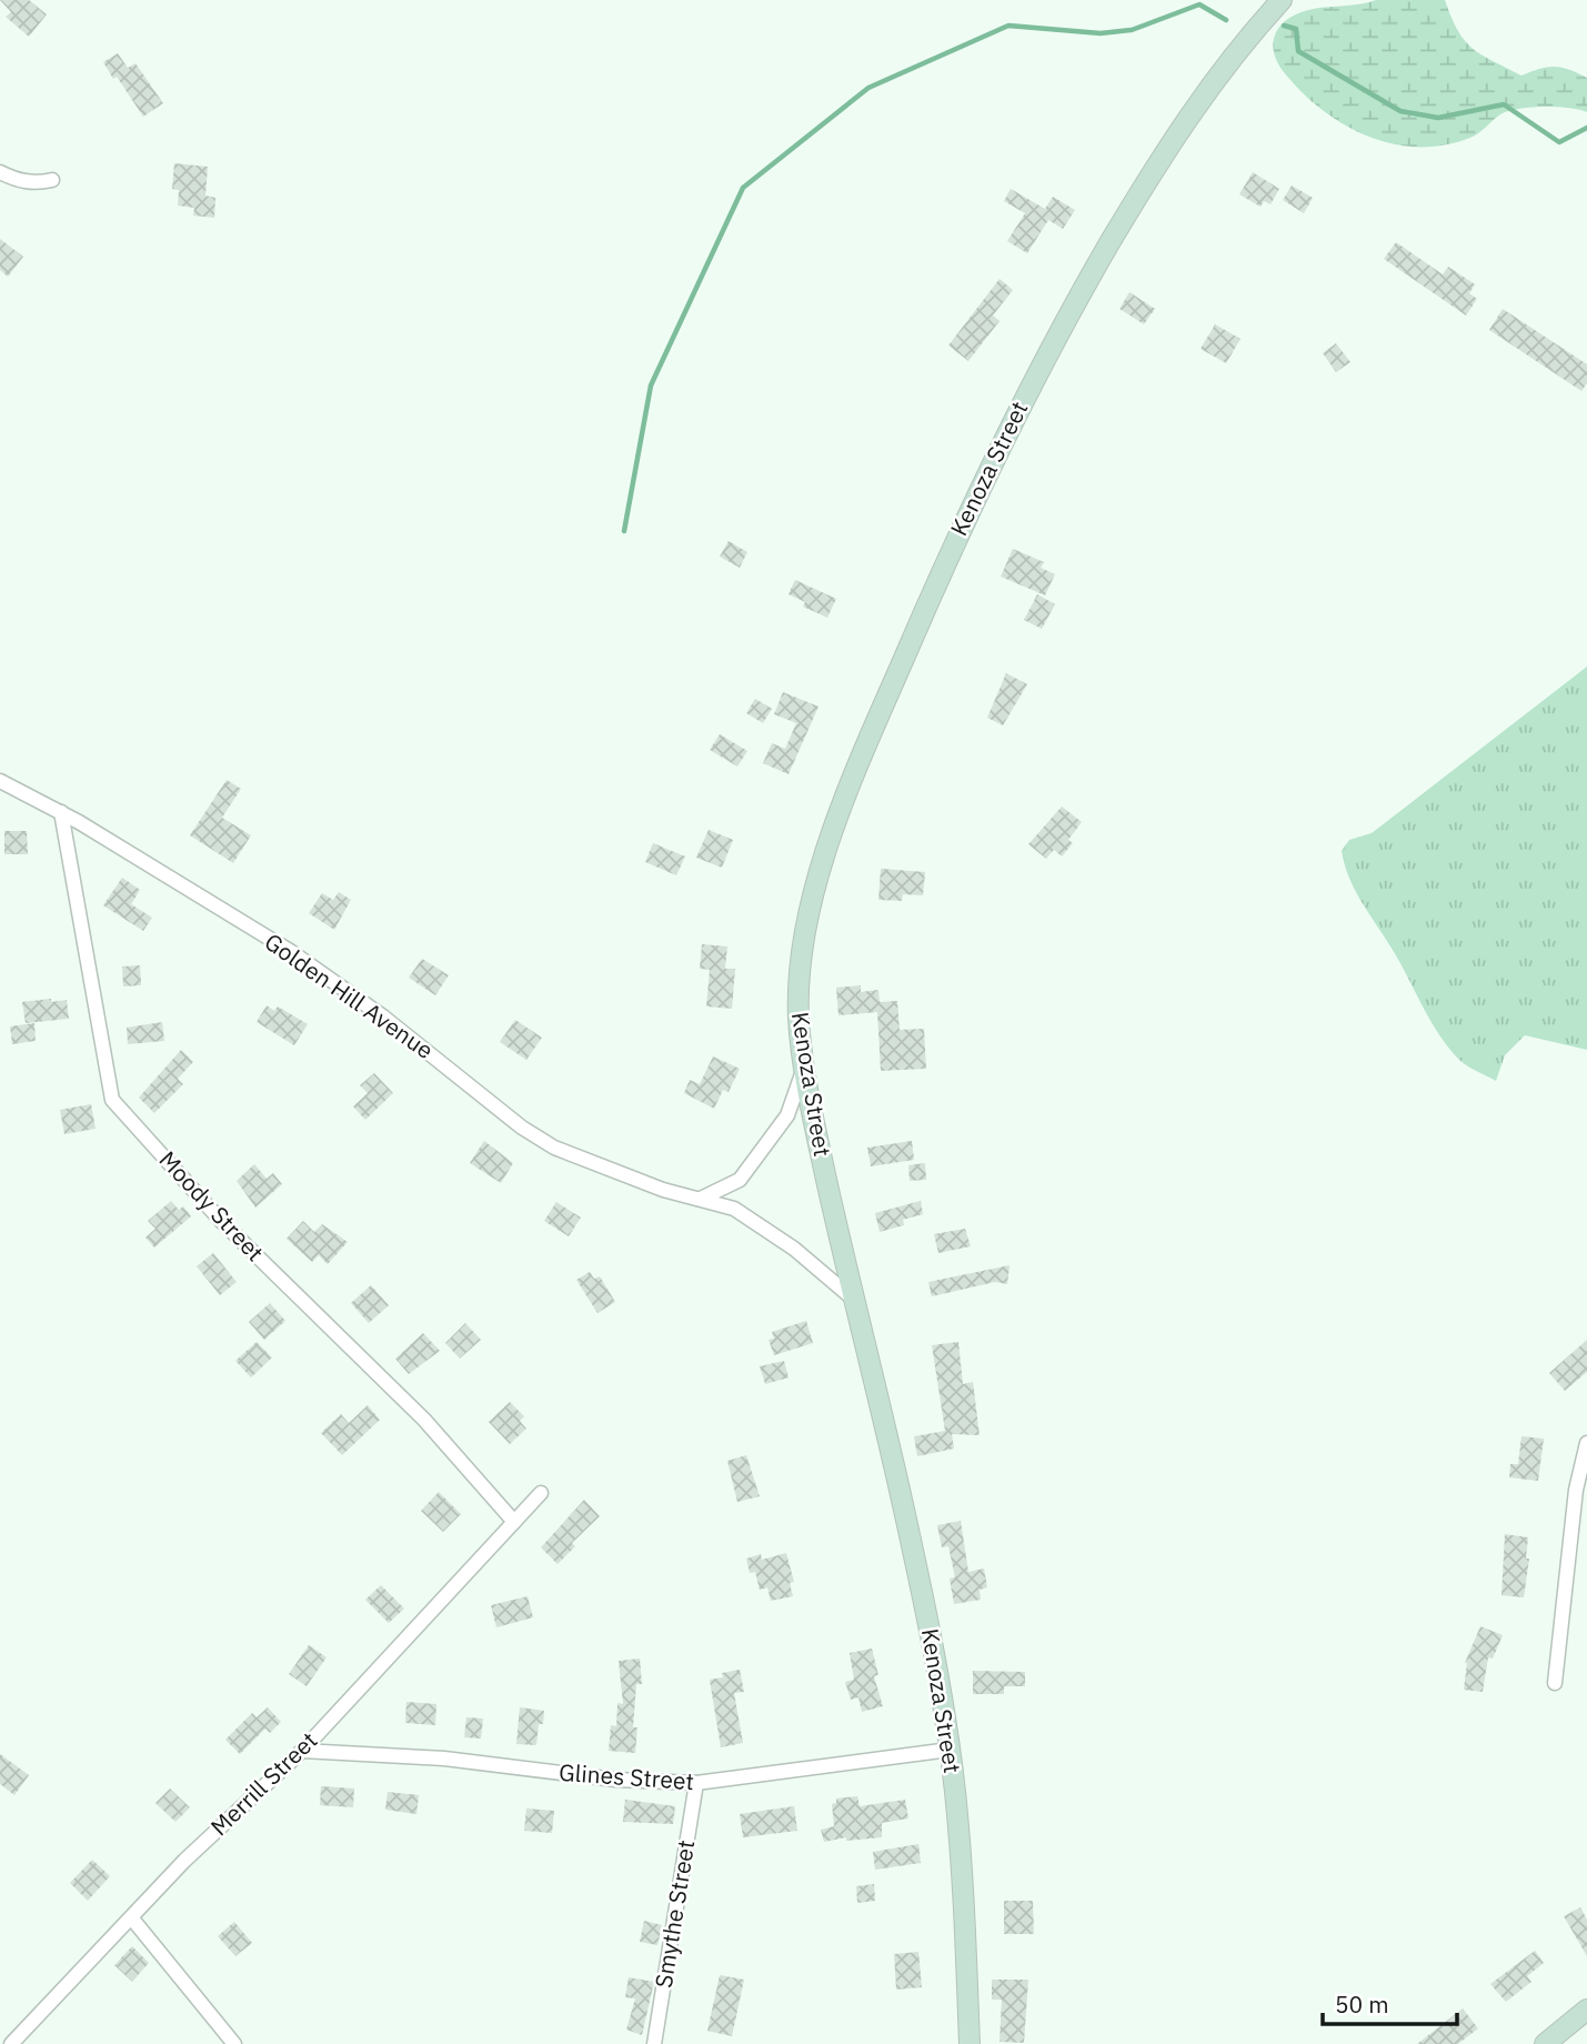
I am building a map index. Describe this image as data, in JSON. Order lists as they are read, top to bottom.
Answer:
{
  "streets": {
    "street": [
      "Kenoza Street",
      "Golden Hill Avenue",
      "Moody Street",
      "Glines Street",
      "Merrill Street",
      "Smythe Street"
    ]
  },
  "crossings": [
    ["Kenoza Street", "Golden Hill Avenue"],
    ["Kenoza Street", "Glines Street"],
    ["Golden Hill Avenue", "Moody Street"],
    ["Moody Street", "Merrill Street"],
    ["Glines Street", "Merrill Street"],
    ["Glines Street", "Smythe Street"]
  ],
  "scale_bar": "50 m"
}
